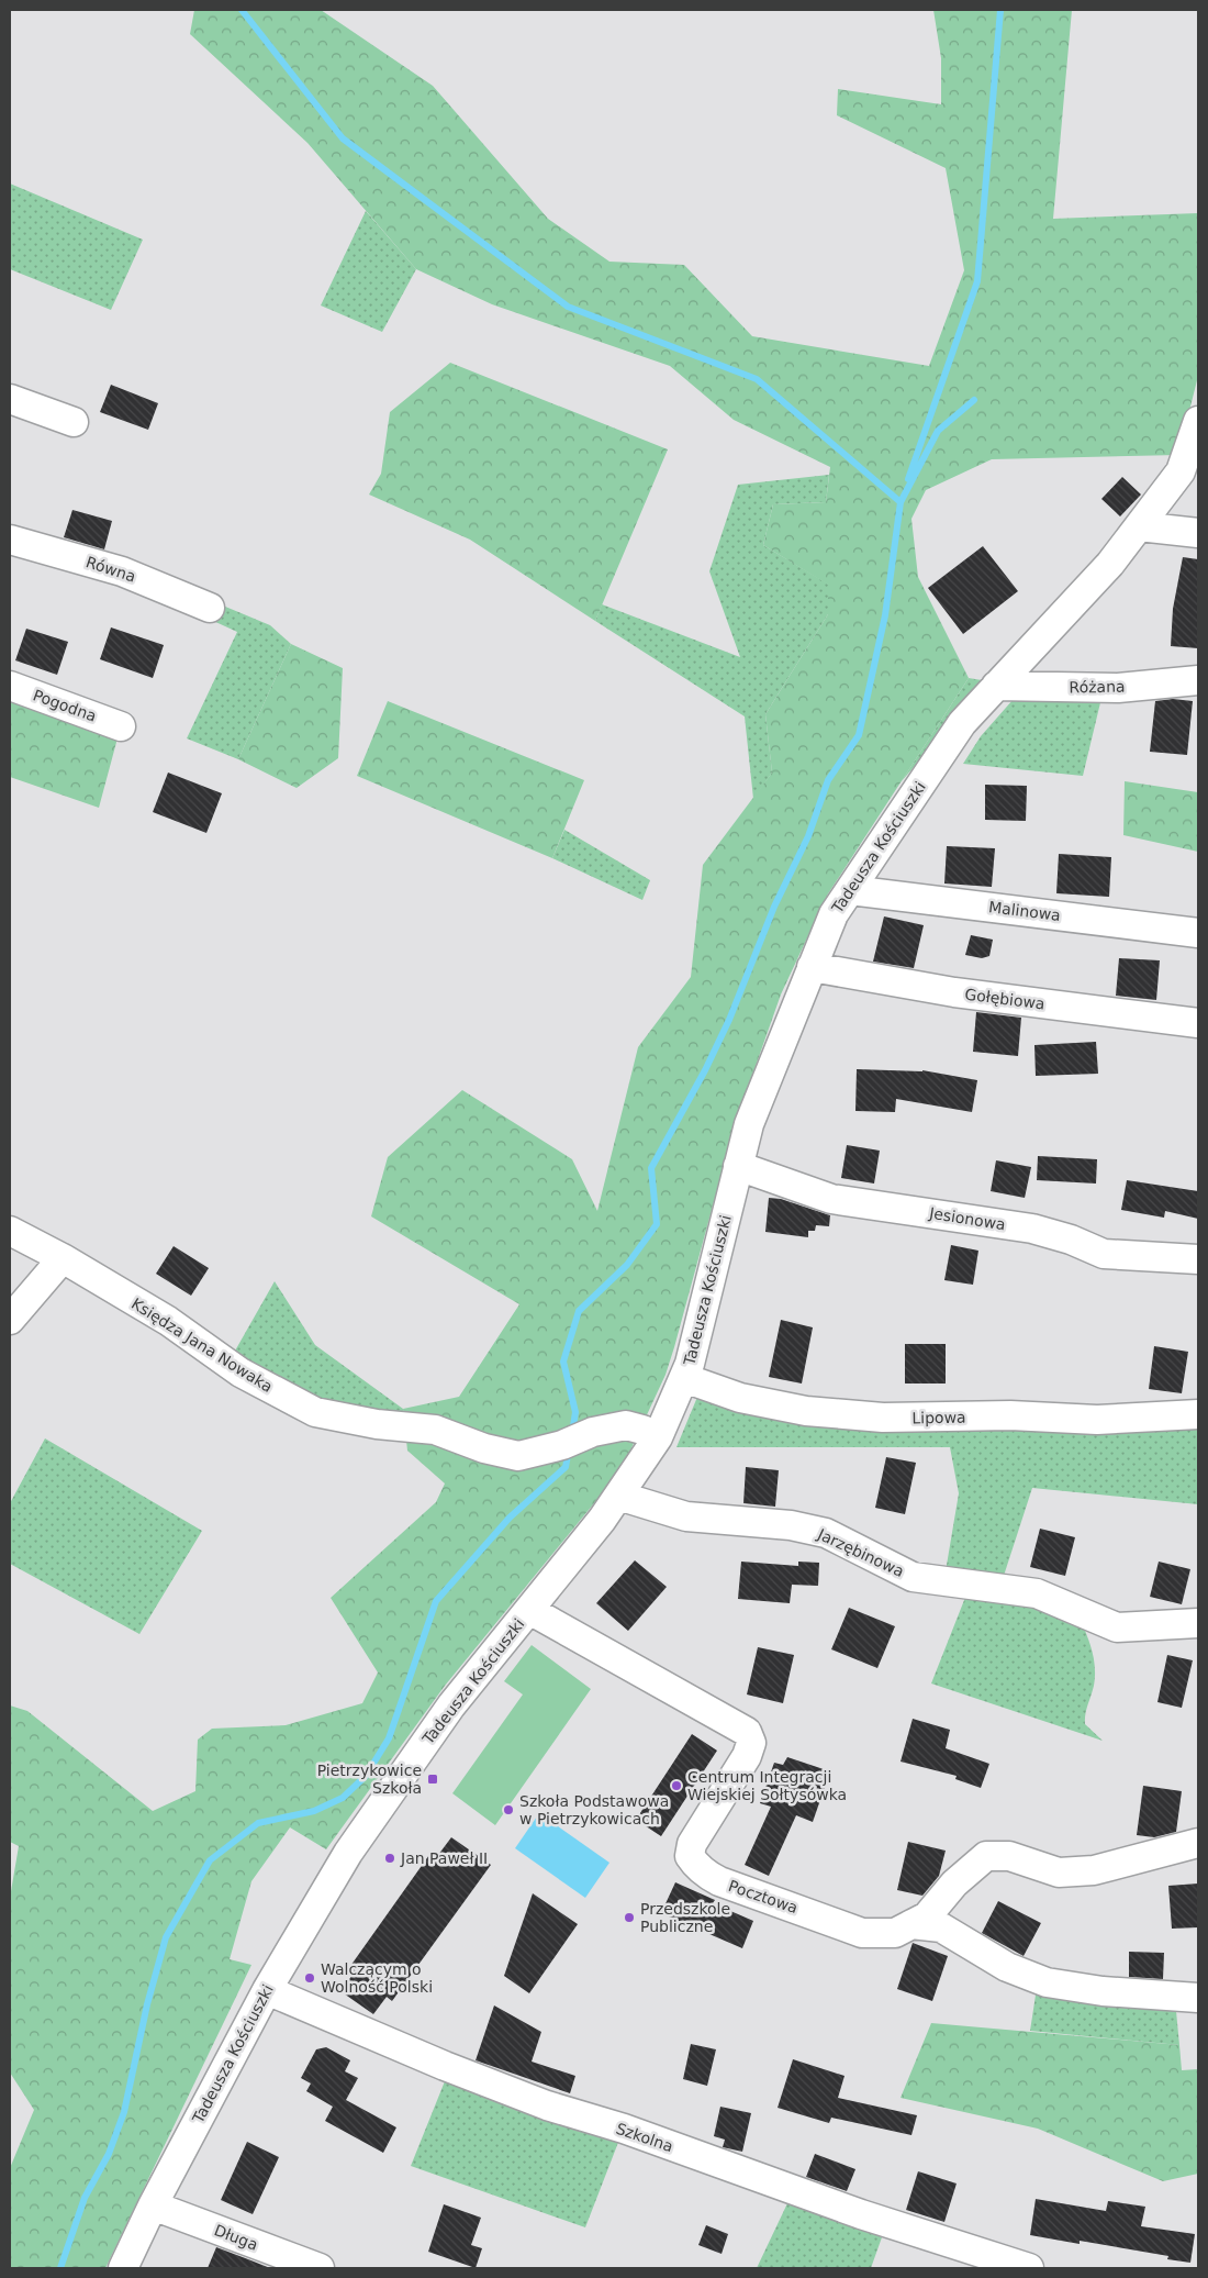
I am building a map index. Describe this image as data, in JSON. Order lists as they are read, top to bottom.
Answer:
{
  "streets": {
    "street": [
      "Równa",
      "Różana",
      "Pogodna",
      "Tadeusza Kościuszki",
      "Malinowa",
      "Gołębiowa",
      "Jesionowa",
      "Księdza Jana Nowaka",
      "Lipowa",
      "Jarzębinowa",
      "Pocztowa",
      "Szkolna",
      "Długa"
    ]
  },
  "crossings": [
    ["Różana", "Tadeusza Kościuszki"],
    ["Tadeusza Kościuszki", "Malinowa"],
    ["Tadeusza Kościuszki", "Gołębiowa"],
    ["Tadeusza Kościuszki", "Jesionowa"],
    ["Tadeusza Kościuszki", "Księdza Jana Nowaka"],
    ["Tadeusza Kościuszki", "Lipowa"],
    ["Tadeusza Kościuszki", "Jarzębinowa"],
    ["Tadeusza Kościuszki", "Pocztowa"],
    ["Tadeusza Kościuszki", "Szkolna"],
    ["Tadeusza Kościuszki", "Długa"]
  ],
  "places": {
    "transit": ["Pietrzykowice Szkoła"],
    "other": [
      "Centrum Integracji Wiejskiej Sołtysówka",
      "Szkoła Podstawowa w Pietrzykowicach",
      "Jan Paweł II",
      "Przedszkole Publiczne",
      "Walczącym o Wolność Polski"
    ]
  }
}
